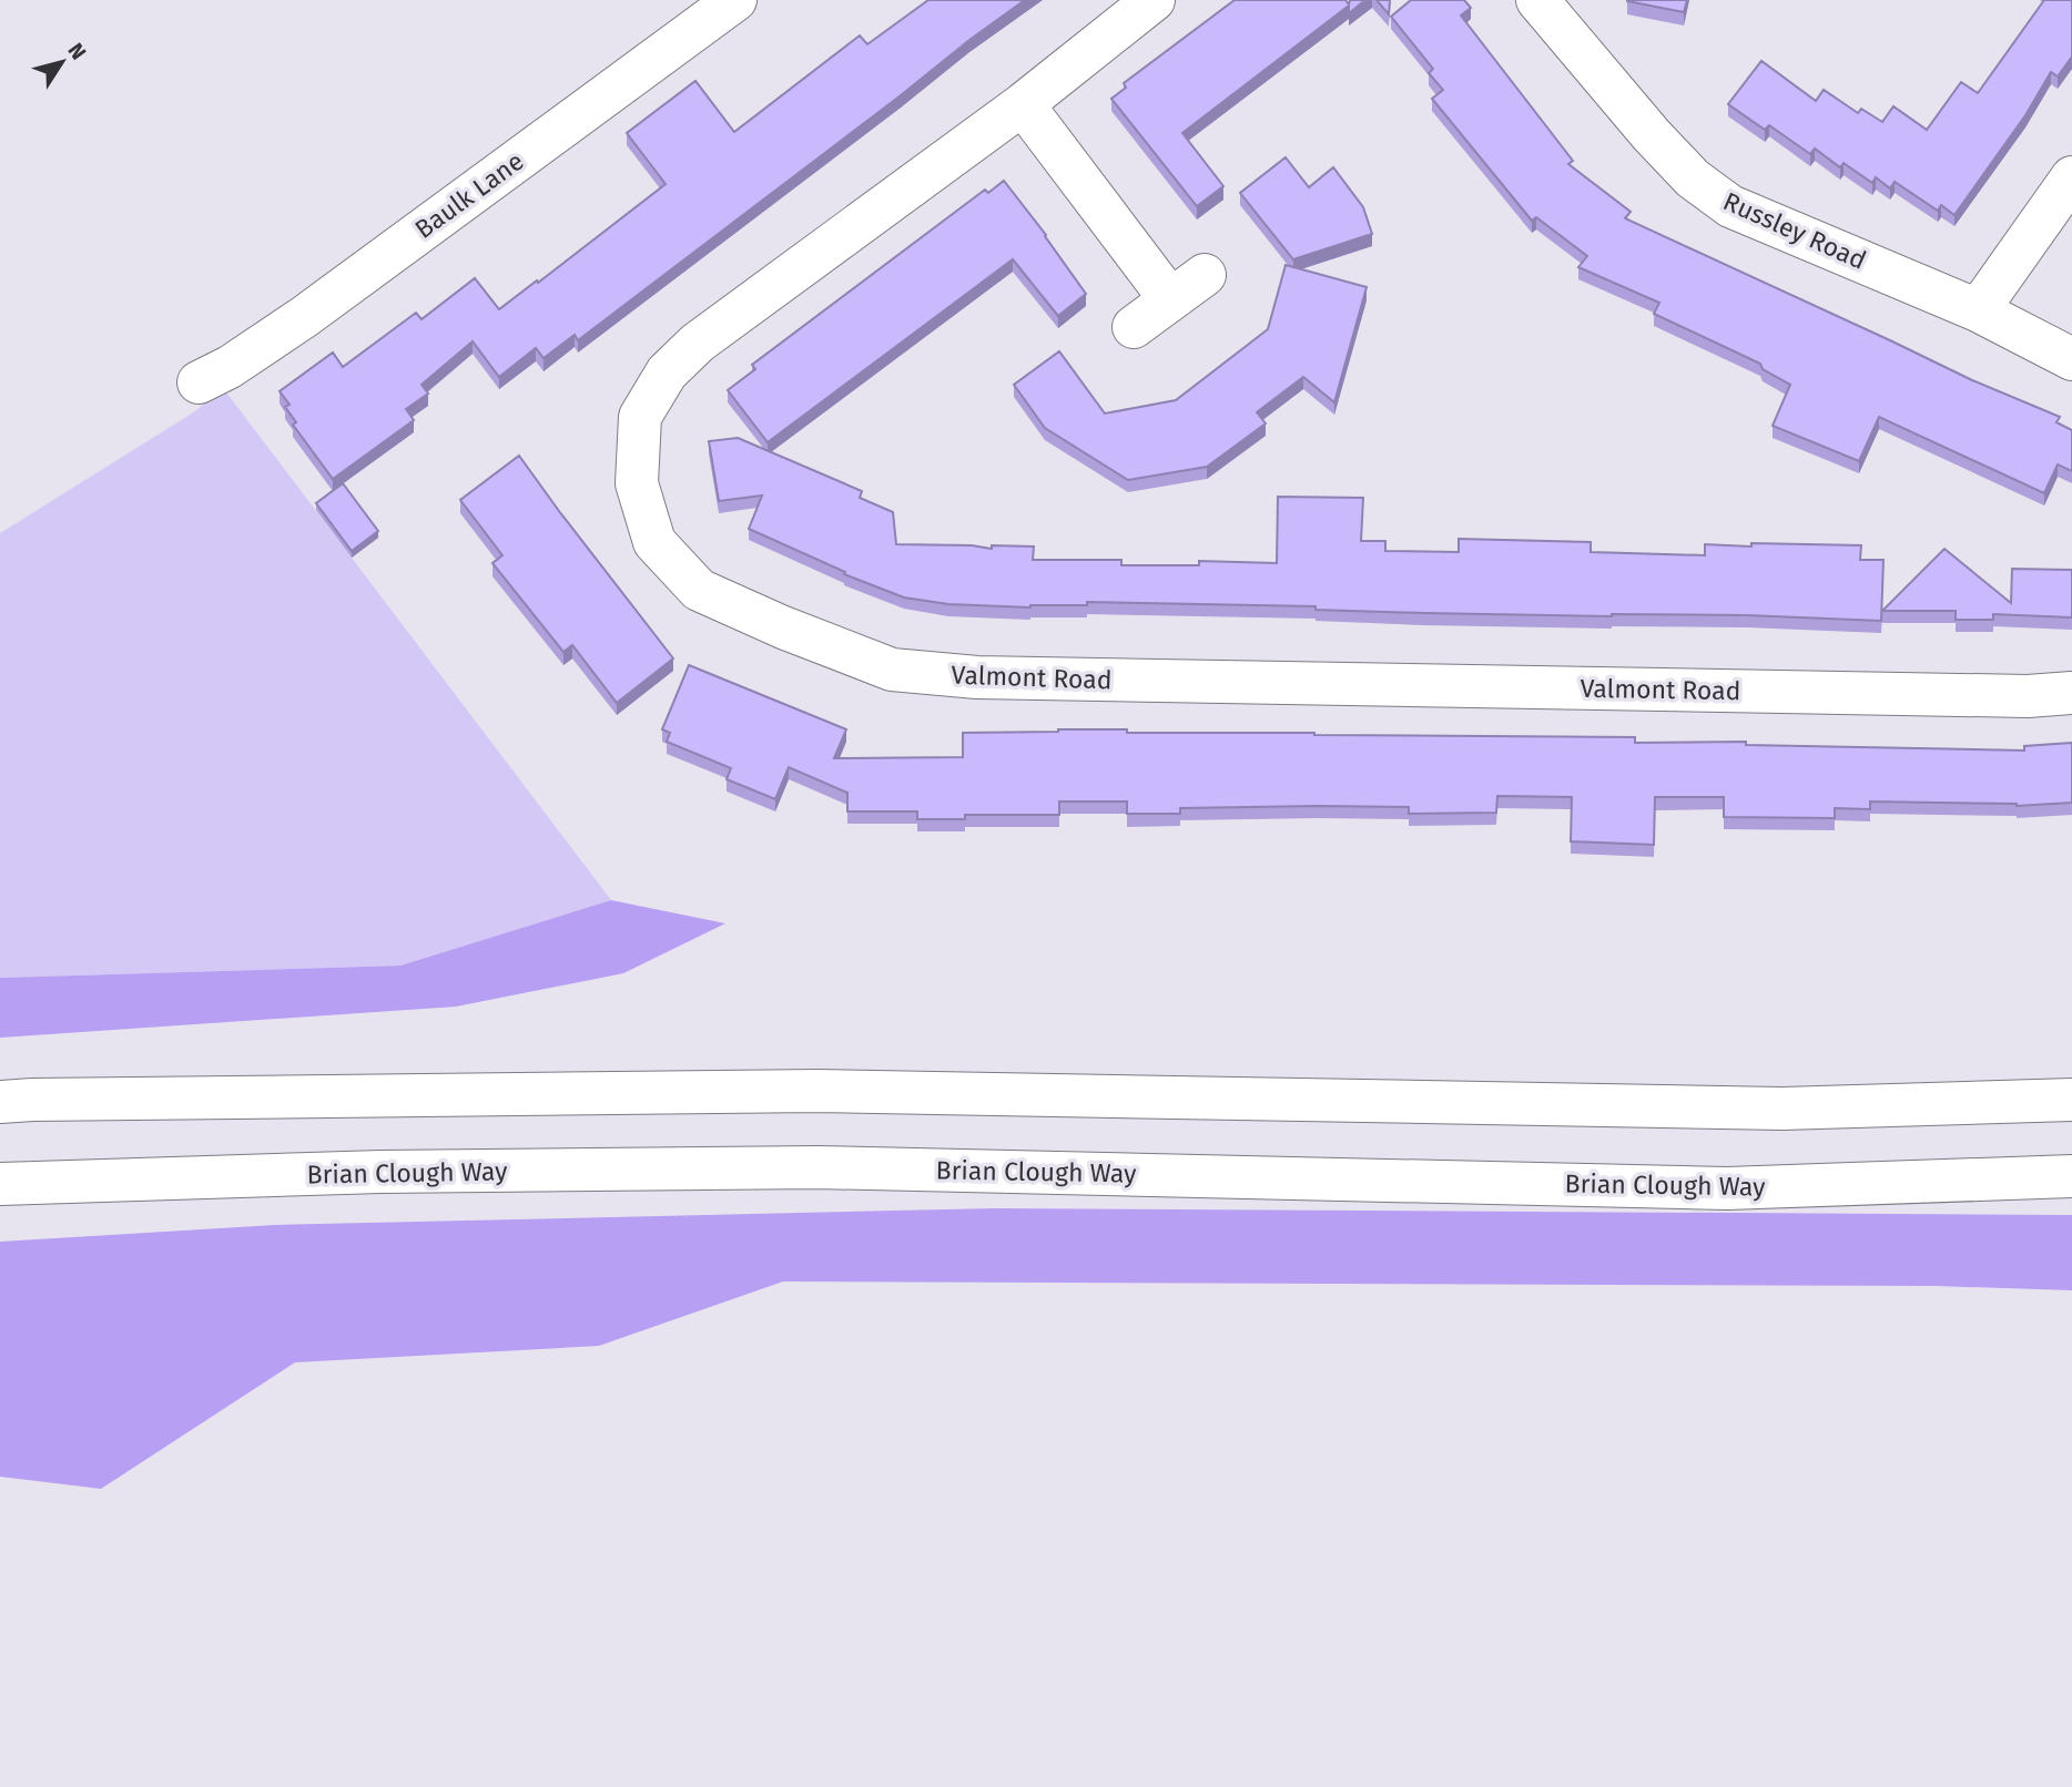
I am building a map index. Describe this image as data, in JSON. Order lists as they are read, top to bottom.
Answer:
{
  "streets": {
    "main road": [
      "Baulk Lane",
      "Russley Road",
      "Valmont Road",
      "Brian Clough Way"
    ]
  },
  "north": "top right"
}
